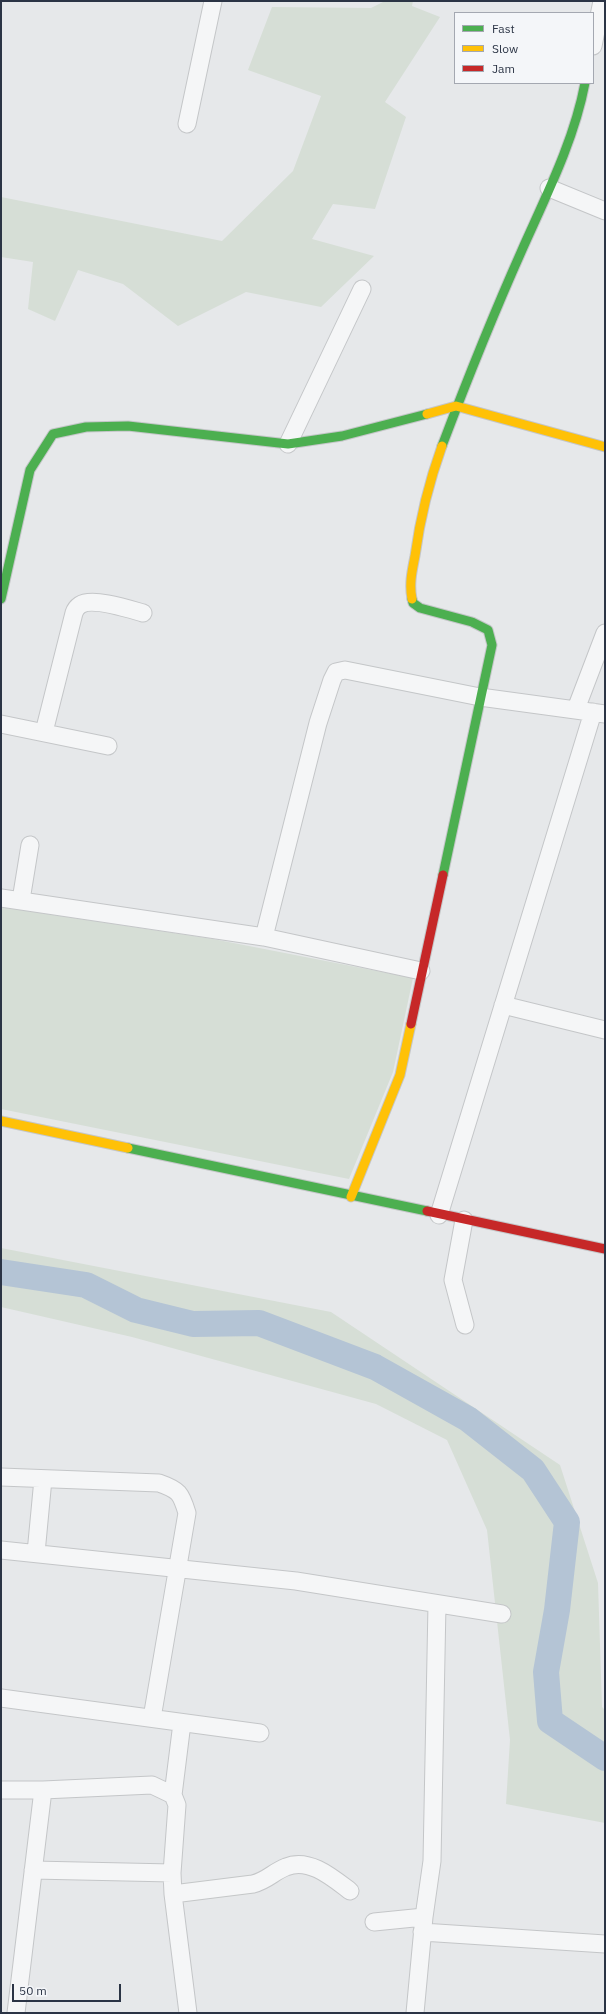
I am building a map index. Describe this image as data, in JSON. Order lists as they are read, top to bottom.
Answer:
{
  "legend": ["Fast", "Slow", "Jam"],
  "scale_bar": "50 m"
}
